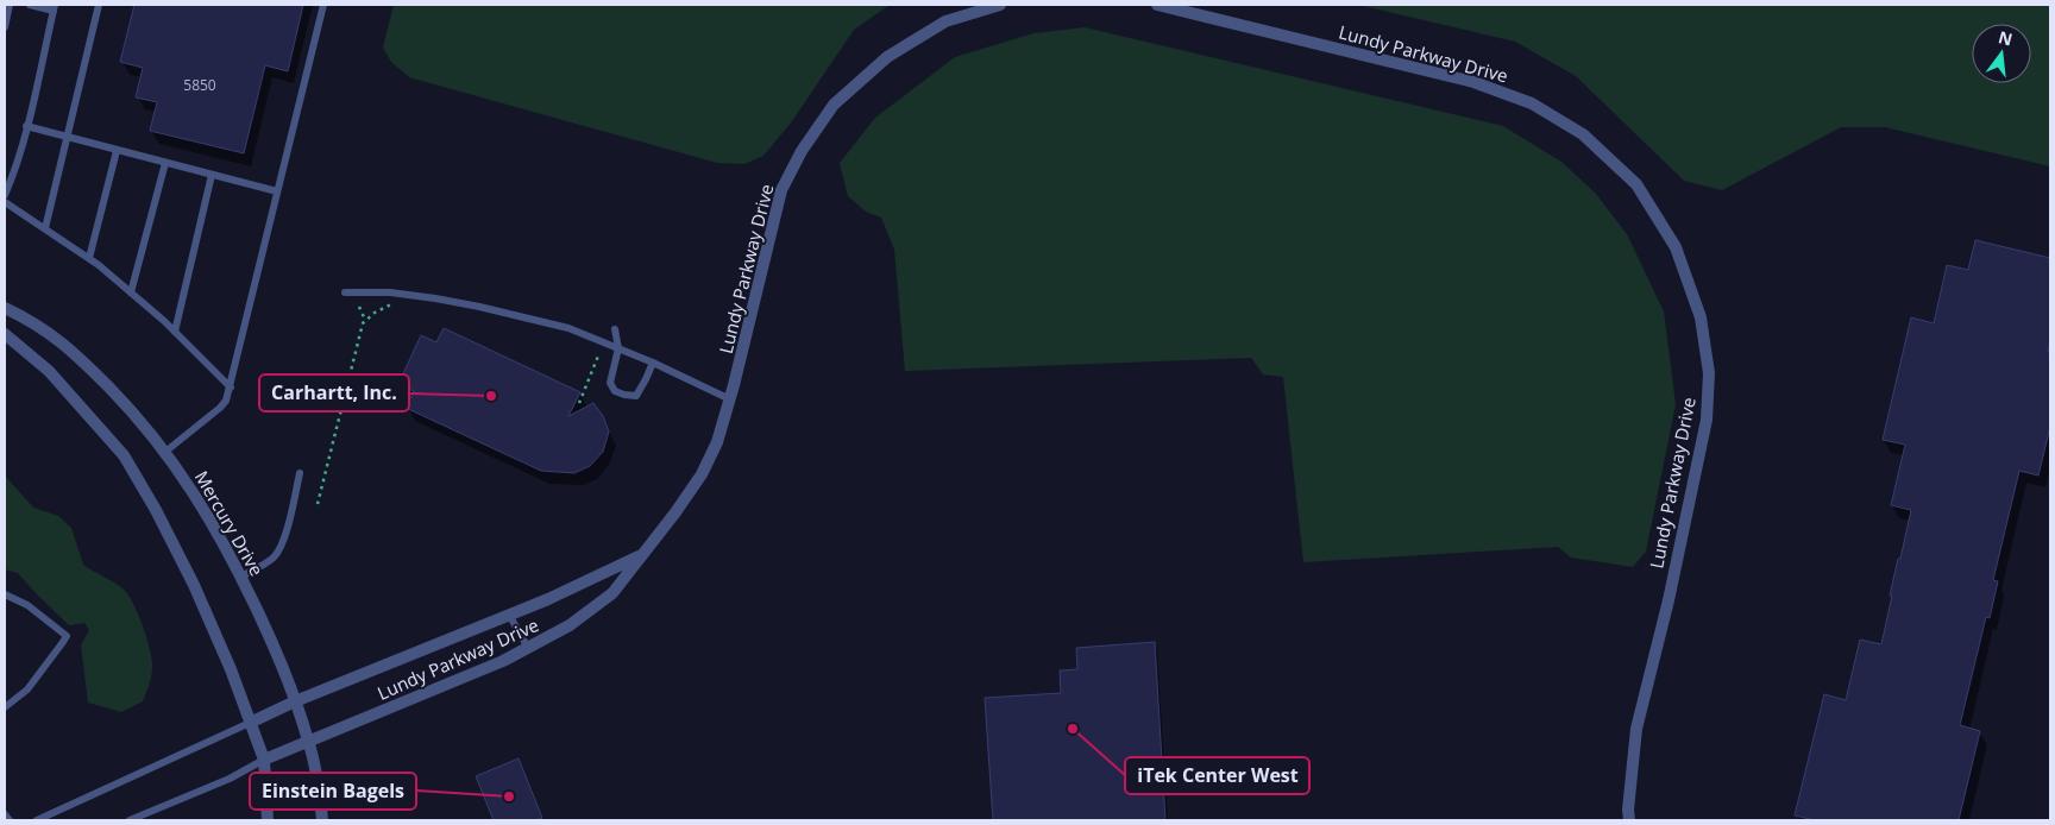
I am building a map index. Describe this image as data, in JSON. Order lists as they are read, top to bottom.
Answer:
{
  "streets": {
    "street": ["Lundy Parkway Drive", "Mercury Drive"]
  },
  "crossings": [
    ["Lundy Parkway Drive", "Mercury Drive"]
  ],
  "places": ["Carhartt, Inc.", "iTek Center West", "Einstein Bagels"],
  "house_numbers": ["5850"],
  "north": "top"
}
